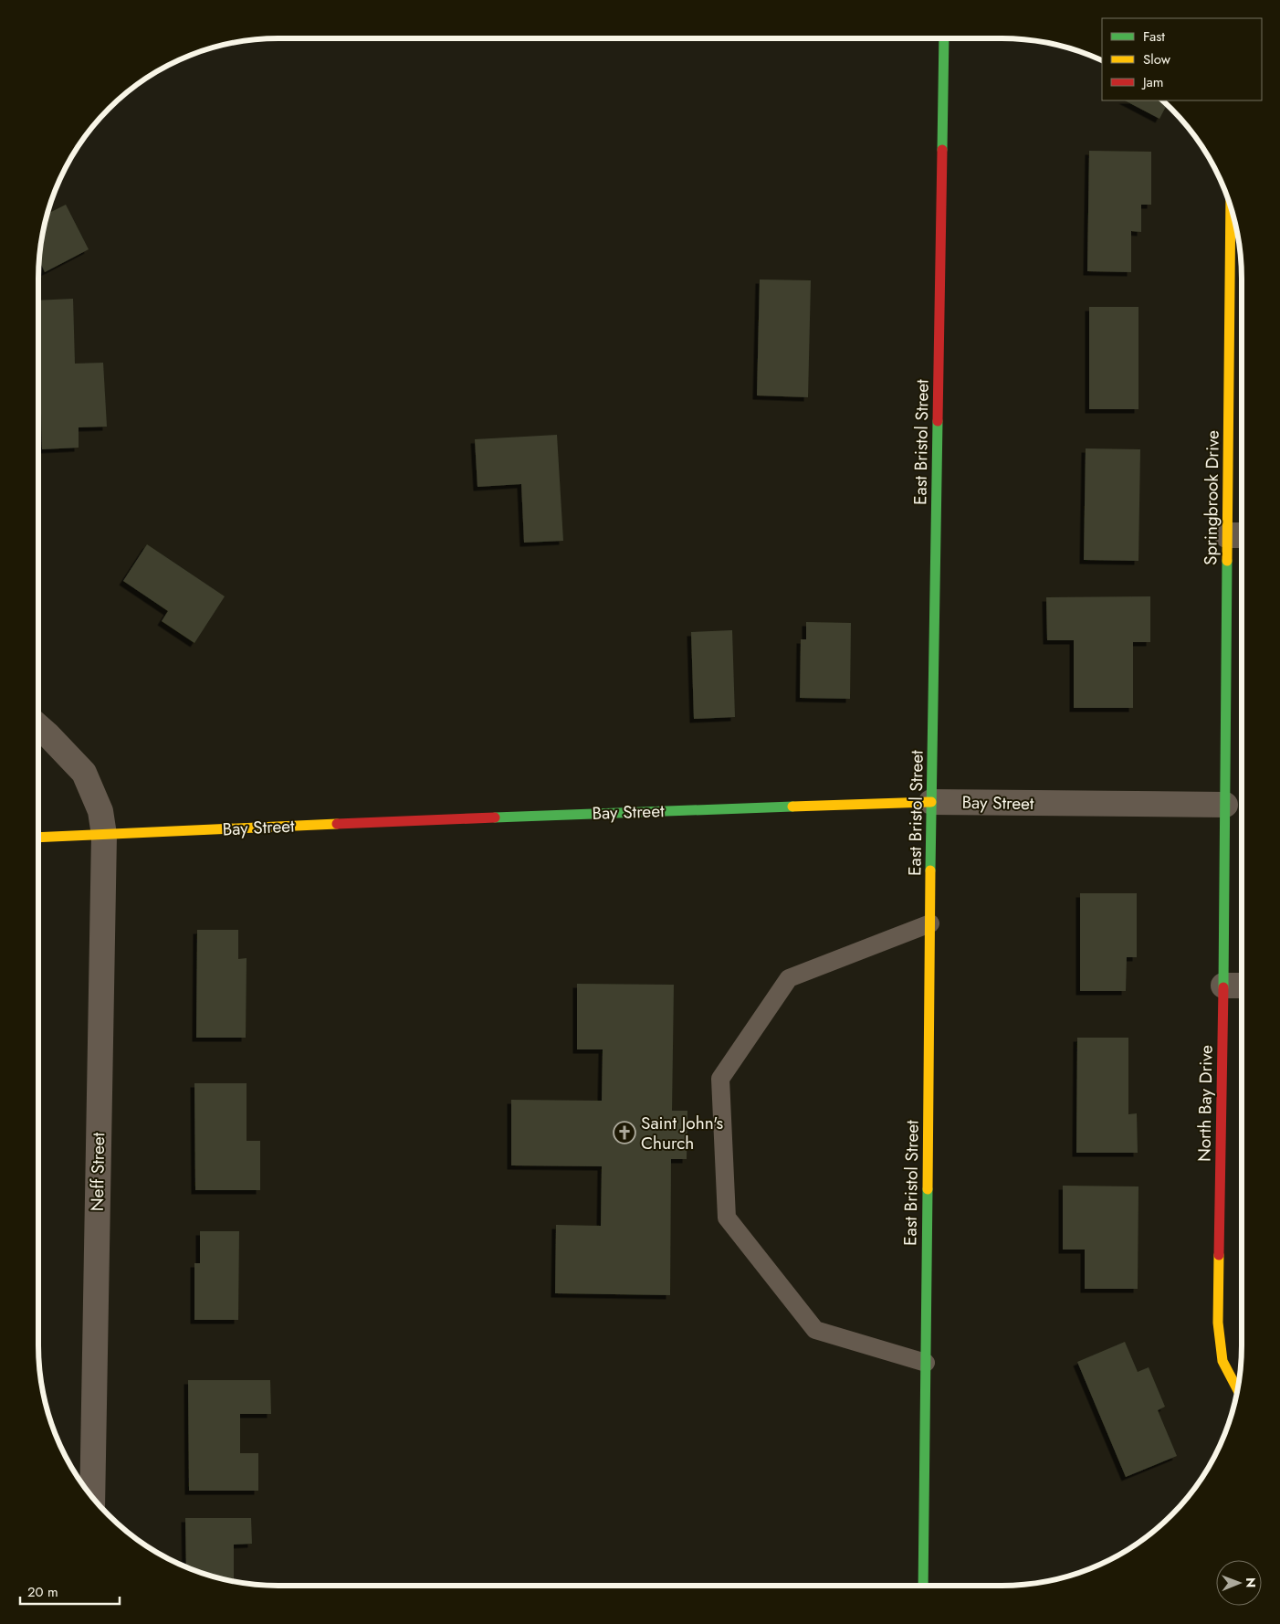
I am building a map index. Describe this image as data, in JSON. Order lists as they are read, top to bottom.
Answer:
{
  "streets": {
    "street": [
      "East Bristol Street",
      "Springbrook Drive",
      "Bay Street",
      "North Bay Drive",
      "Neff Street"
    ]
  },
  "crossings": [
    ["East Bristol Street", "Bay Street"],
    ["Springbrook Drive", "Bay Street"],
    ["Springbrook Drive", "North Bay Drive"],
    ["Bay Street", "North Bay Drive"],
    ["Bay Street", "Neff Street"]
  ],
  "places": {
    "church": ["Saint John's Church"]
  },
  "legend": ["Fast", "Slow", "Jam"],
  "scale_bar": "20 m",
  "north": "right"
}
